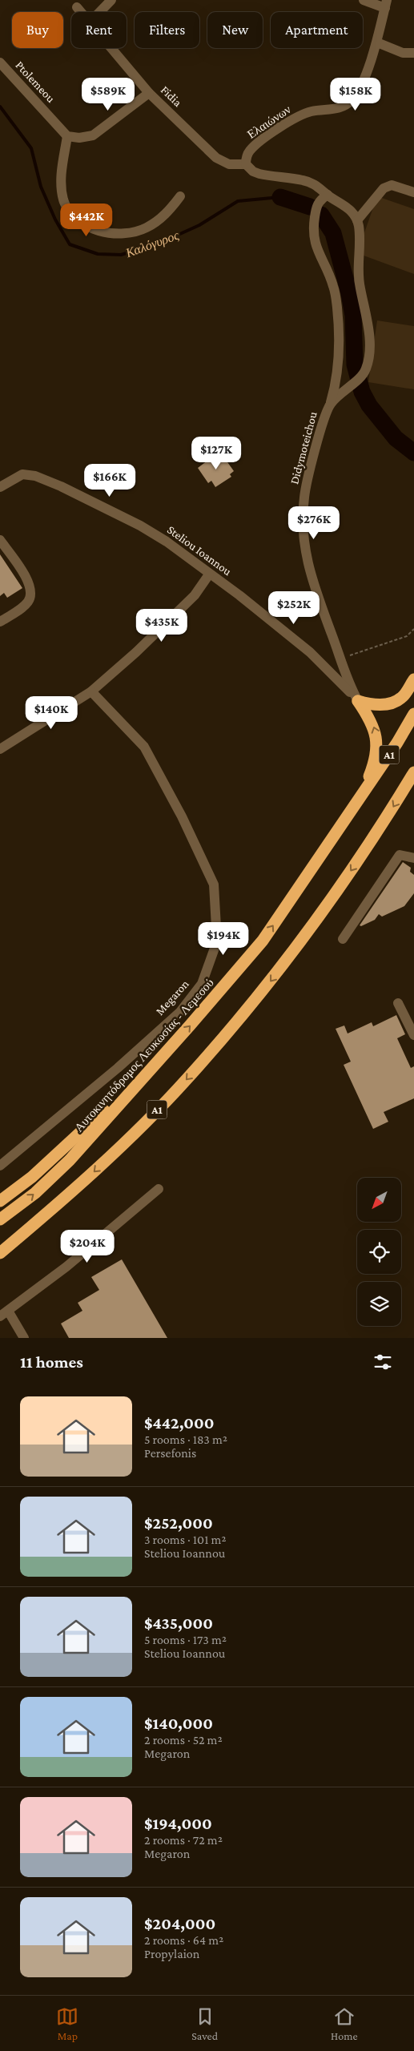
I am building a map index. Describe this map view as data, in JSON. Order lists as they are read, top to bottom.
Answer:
{
  "streets": {
    "highway": ["A1", "Αυτοκινητόδρομος Λευκωσίας - Λεμεσού"],
    "street": [
      "Ptolemeou",
      "Fidia",
      "Ελαιώνων",
      "Didymoteichou",
      "Steliou Ioannou",
      "Megaron"
    ]
  },
  "crossings": [
    ["Fidia", "Ελαιώνων"],
    ["Didymoteichou", "Steliou Ioannou"]
  ],
  "water": ["Καλόγυρος"],
  "north": "bottom left",
  "page": {
    "chip": [
      "Buy",
      "Rent",
      "Filters",
      "New",
      "Apartment"
    ],
    "price": [
      "$589K",
      "$158K",
      "$442K",
      "$127K",
      "$166K",
      "$276K",
      "$252K",
      "$435K",
      "$140K",
      "$194K",
      "$204K"
    ],
    "heading": "11 homes",
    "list": [
      {
        "name": "$442,000",
        "note": "5 rooms · 183 m² · Persefonis"
      },
      {
        "name": "$252,000",
        "note": "3 rooms · 101 m² · Steliou Ioannou"
      },
      {
        "name": "$435,000",
        "note": "5 rooms · 173 m² · Steliou Ioannou"
      },
      {
        "name": "$140,000",
        "note": "2 rooms · 52 m² · Megaron"
      },
      {
        "name": "$194,000",
        "note": "2 rooms · 72 m² · Megaron"
      },
      {
        "name": "$204,000",
        "note": "2 rooms · 64 m² · Propylaion"
      }
    ],
    "tabs": ["Map", "Saved", "Home"]
  }
}
